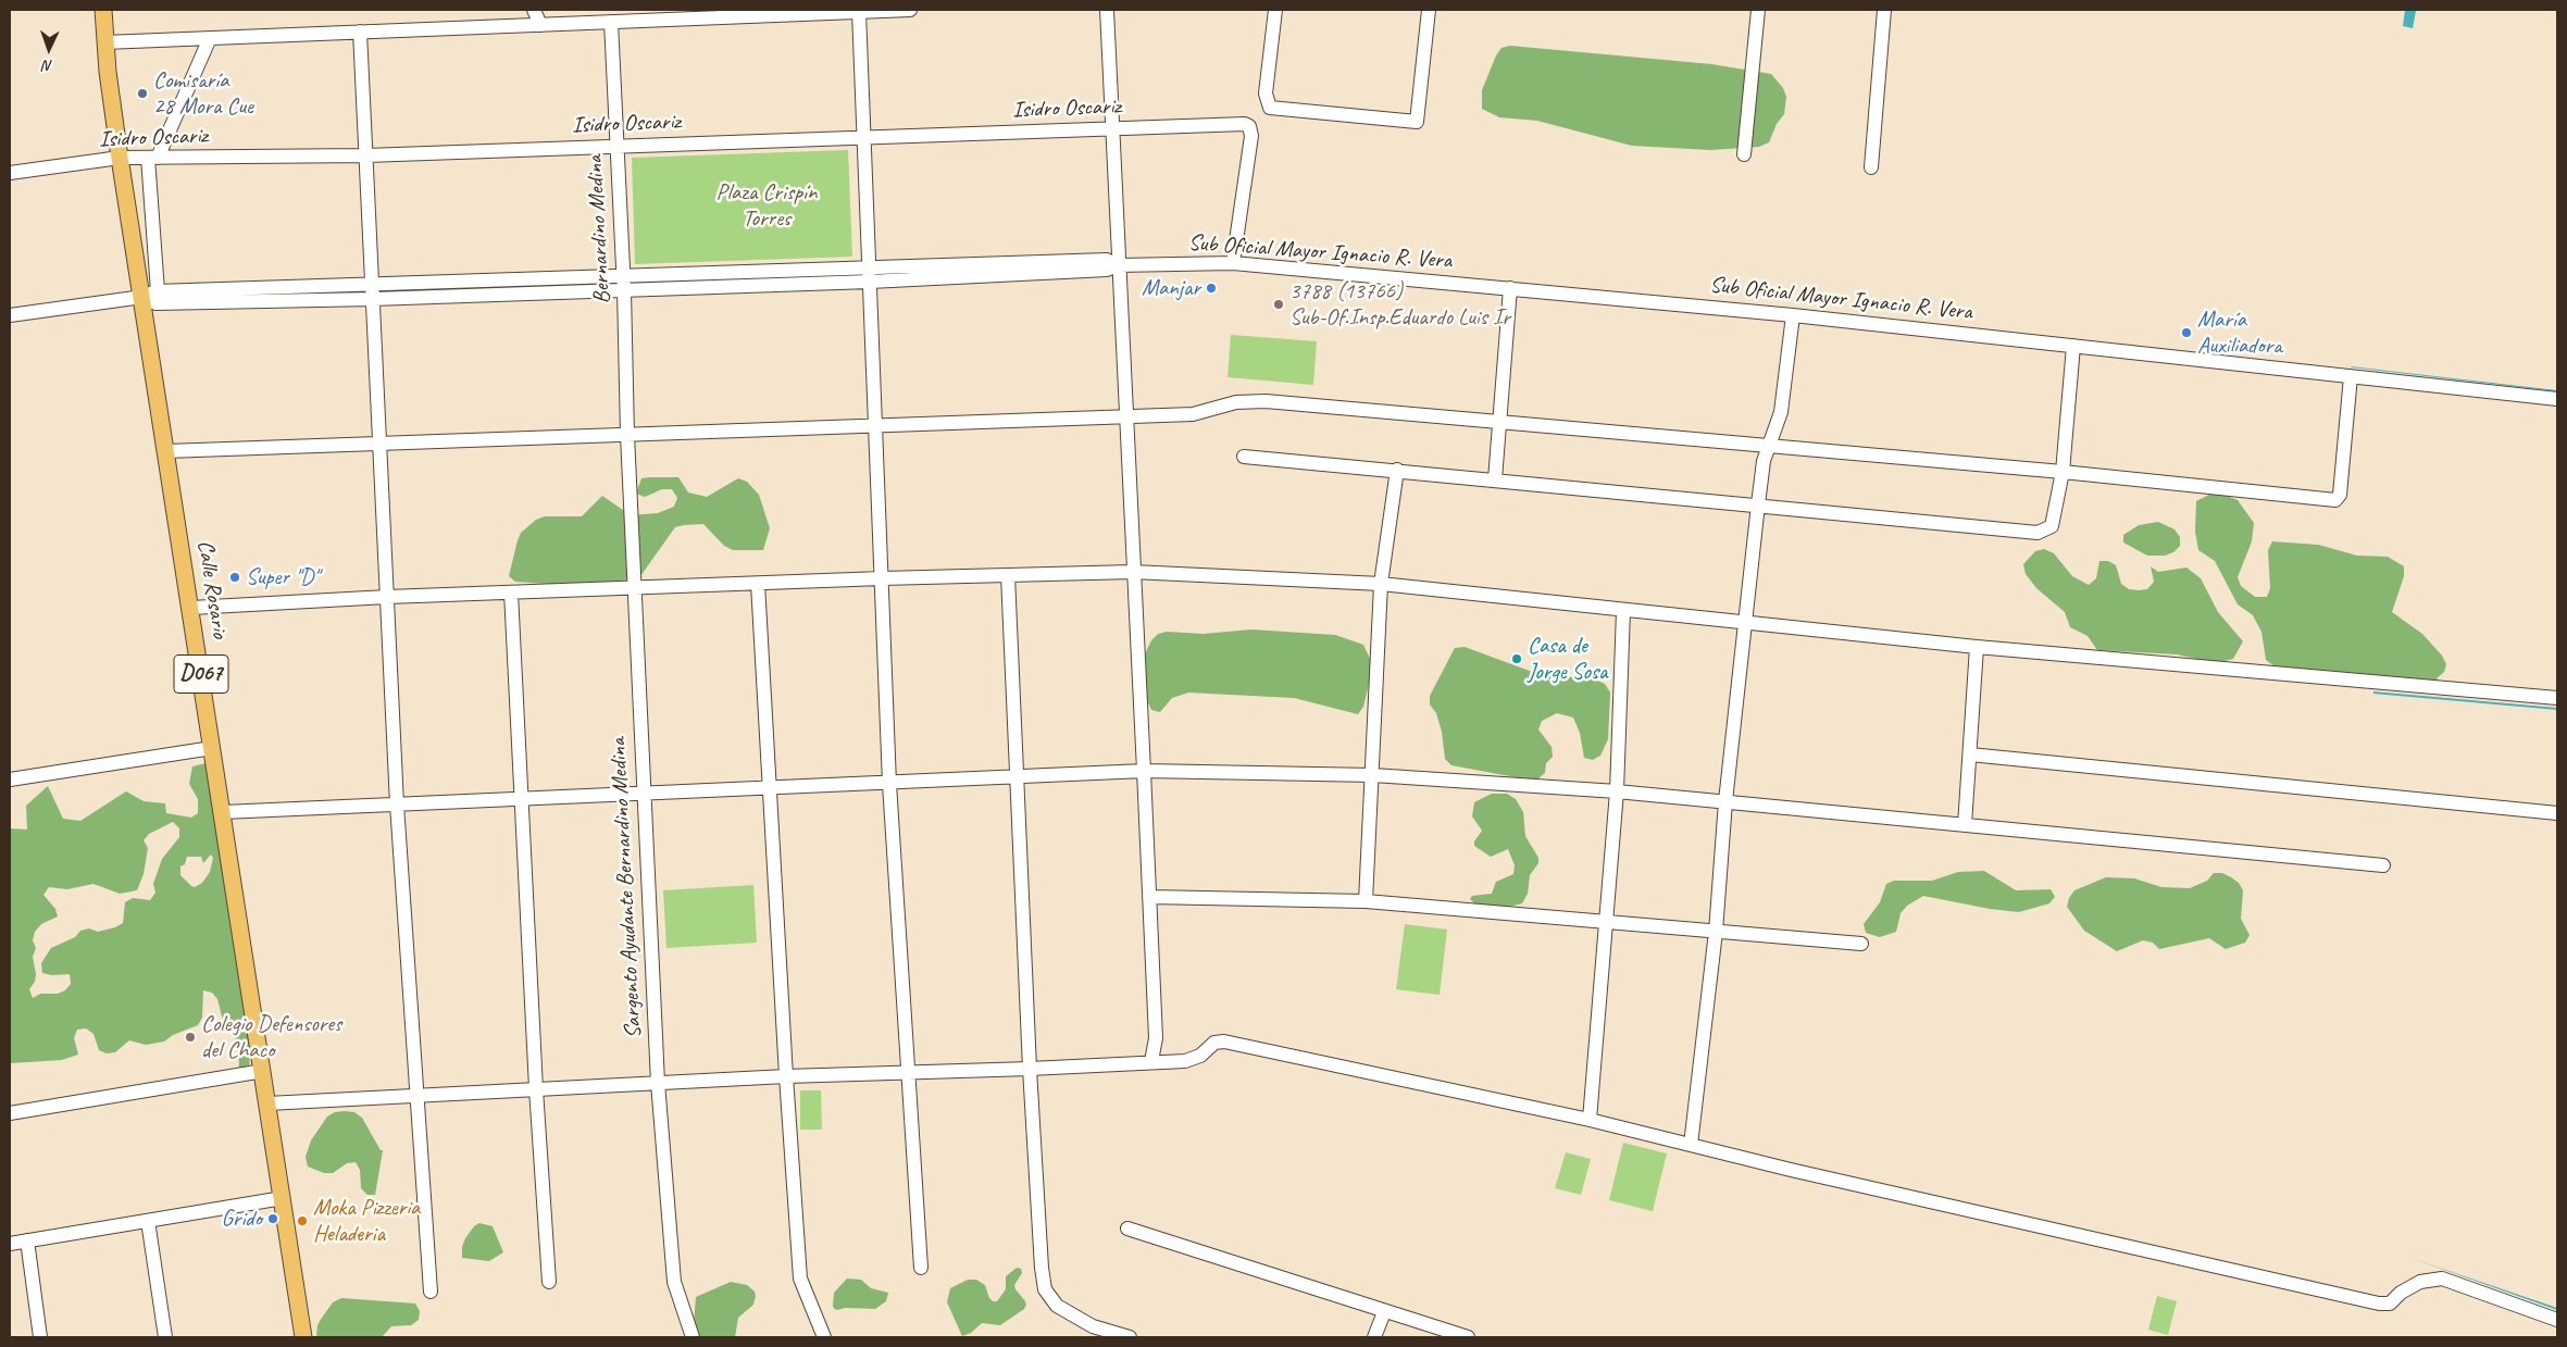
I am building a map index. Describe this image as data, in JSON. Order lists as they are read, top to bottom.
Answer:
{
  "streets": {
    "main road": ["Calle Rosario", "D067"],
    "street": [
      "Isidro Oscariz",
      "Bernardino Medina",
      "Sub Oficial Mayor Ignacio R. Vera",
      "Sargento Ayudante Bernardino Medina"
    ]
  },
  "crossings": [
    ["Isidro Oscariz", "Bernardino Medina"],
    ["Isidro Oscariz", "Sub Oficial Mayor Ignacio R. Vera"],
    ["Isidro Oscariz", "Calle Rosario"],
    ["Bernardino Medina", "Sargento Ayudante Bernardino Medina"]
  ],
  "parks": ["Plaza Crispín Torres"],
  "places": [
    "Comisaría 28 Mora Cue",
    "Manjar",
    "3788 (13766) Sub-Of.Insp.Eduardo Luis Ir",
    "María Auxiliadora",
    "Super \"D\"",
    "Casa de Jorge Sosa",
    "Colegio Defensores del Chaco",
    "Grido",
    "Moka Pizzeria Heladeria"
  ],
  "north": "bottom"
}
